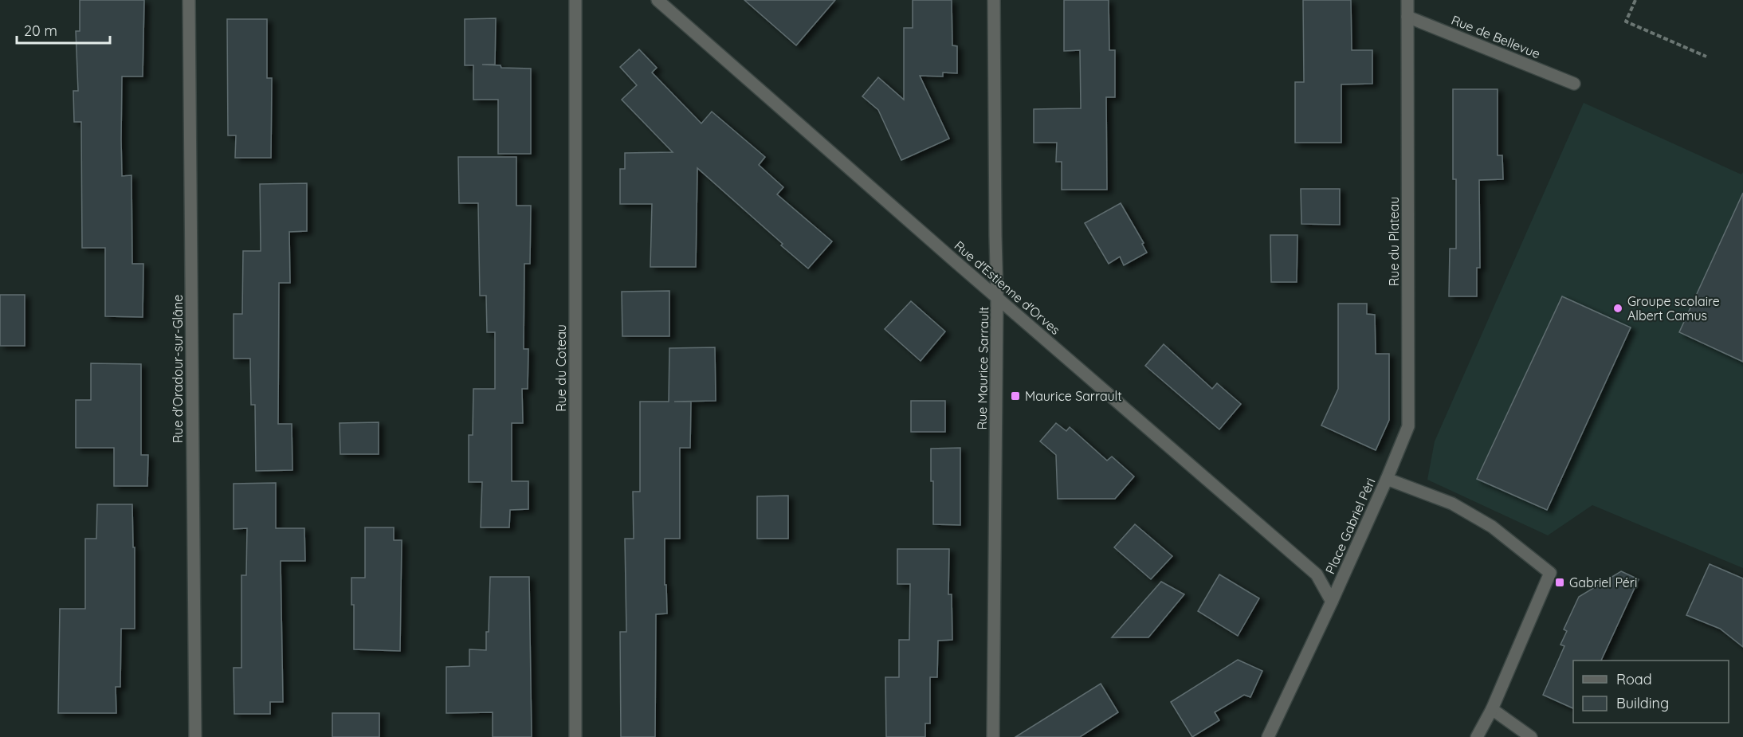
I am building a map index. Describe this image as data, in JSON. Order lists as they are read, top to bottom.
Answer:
{
  "streets": {
    "street": [
      "Rue de Bellevue",
      "Rue du Plateau",
      "Rue d'Estienne d'Orves",
      "Rue du Coteau",
      "Rue Maurice Sarrault",
      "Rue d'Oradour-sur-Glâne",
      "Place Gabriel Péri"
    ]
  },
  "crossings": [
    ["Rue de Bellevue", "Rue du Plateau"],
    ["Rue du Plateau", "Place Gabriel Péri"],
    ["Rue d'Estienne d'Orves", "Rue Maurice Sarrault"],
    ["Rue d'Estienne d'Orves", "Place Gabriel Péri"]
  ],
  "places": {
    "other": ["Groupe scolaire Albert Camus"],
    "transit": ["Maurice Sarrault", "Gabriel Péri"]
  },
  "legend": ["Road", "Building"],
  "scale_bar": "20 m"
}
